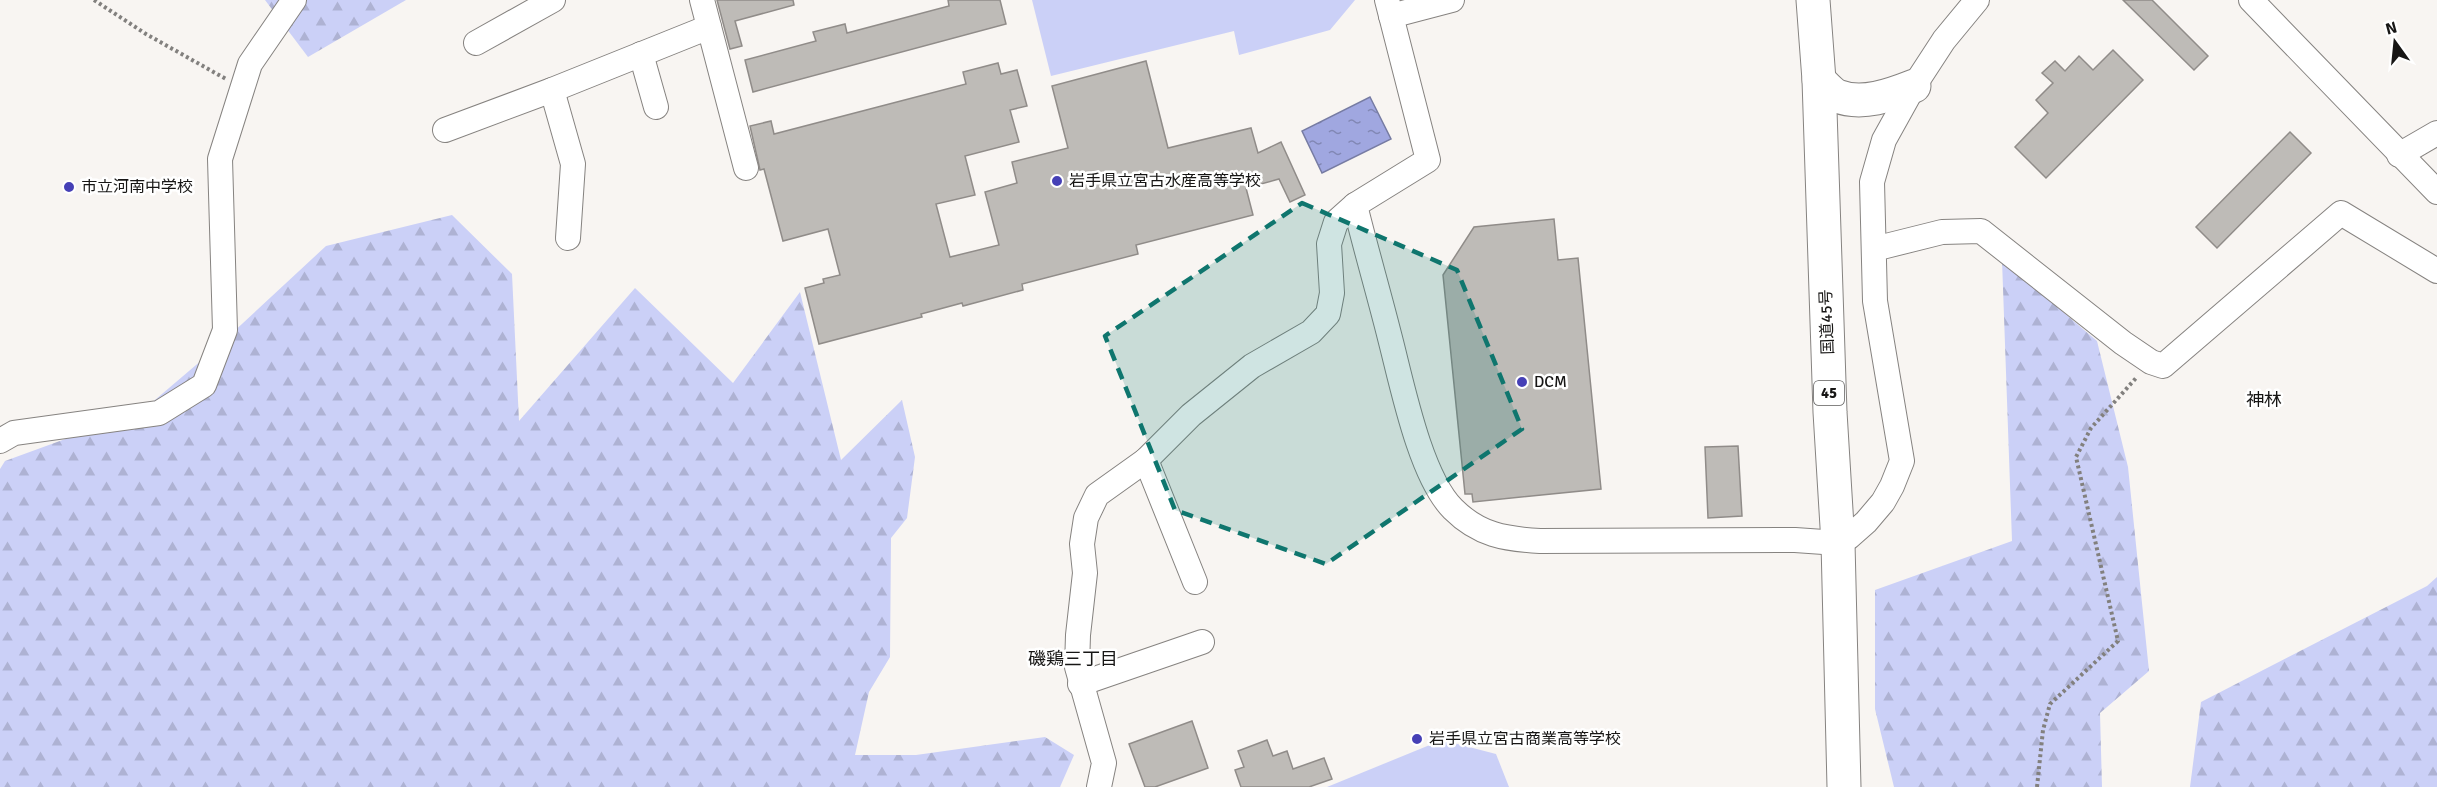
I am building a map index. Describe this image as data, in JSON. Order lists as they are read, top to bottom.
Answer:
{
  "streets": {
    "highway": ["国道45号", "45"]
  },
  "districts": ["神林", "磯鶏三丁目"],
  "places": [
    "岩手県立宮古水産高等学校",
    "市立河南中学校",
    "DCM",
    "岩手県立宮古商業高等学校"
  ],
  "north": "top"
}
